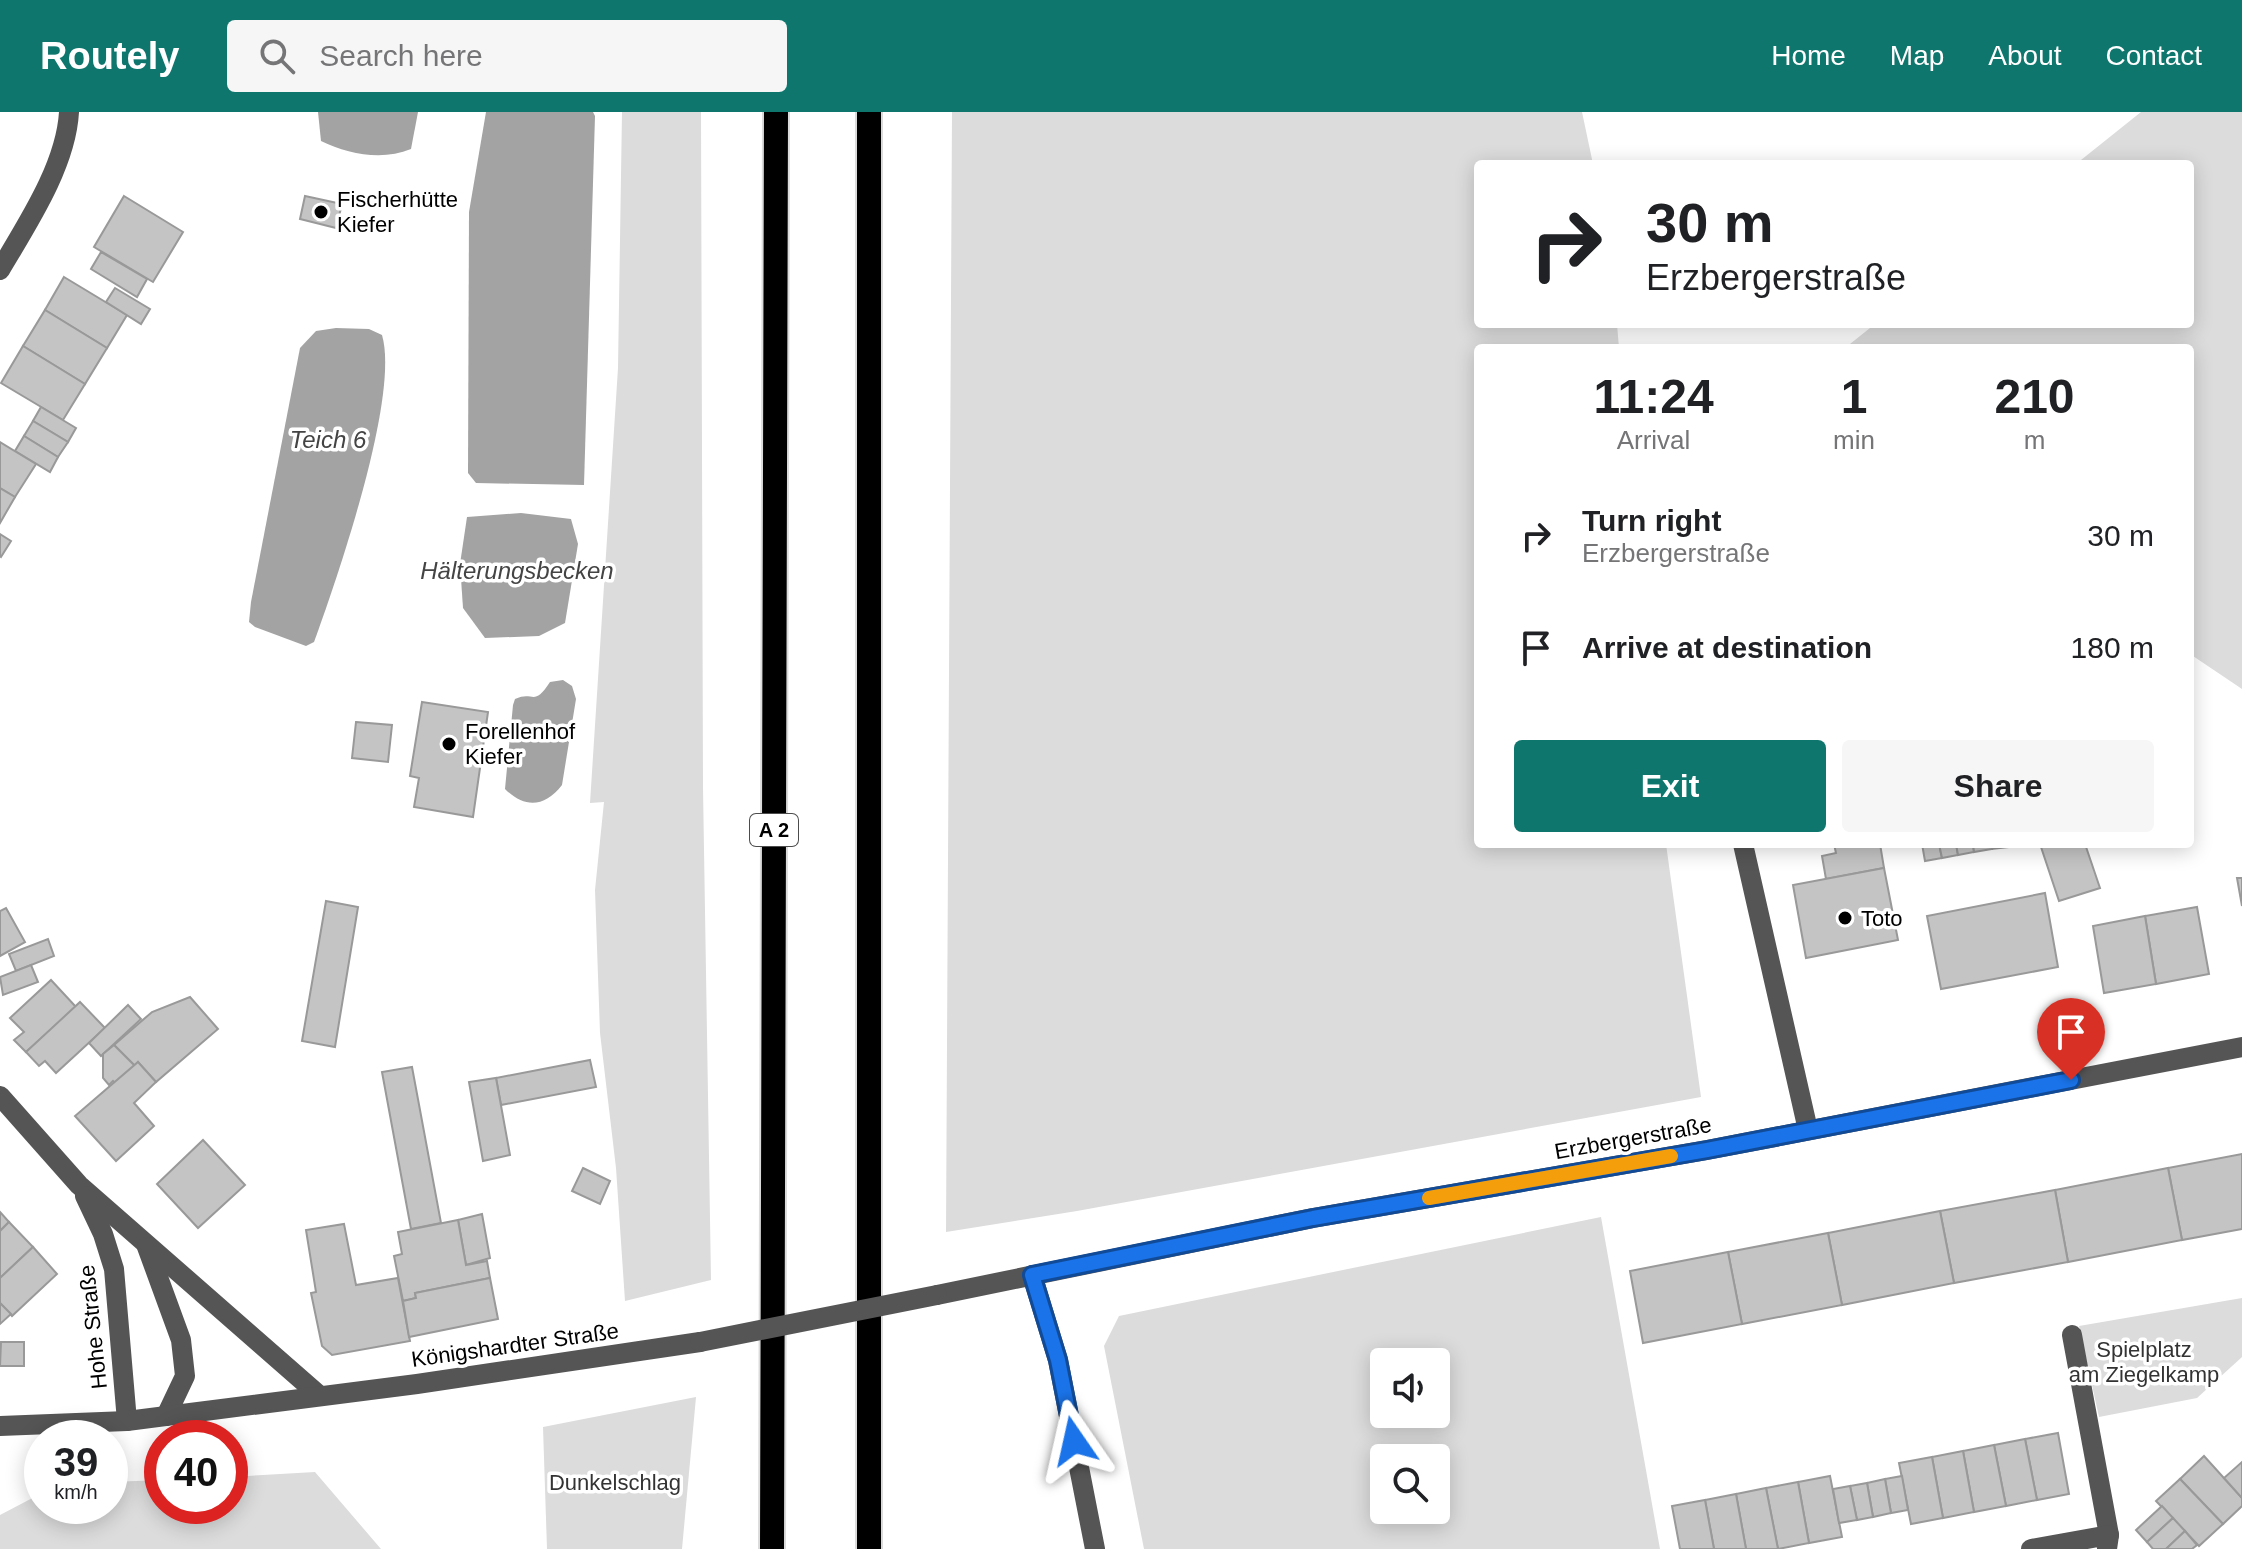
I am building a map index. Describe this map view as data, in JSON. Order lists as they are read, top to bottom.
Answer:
{
  "streets": {
    "highway": ["A 2"],
    "street": ["Erzbergerstraße", "Hohe Straße", "Königshardter Straße"]
  },
  "crossings": [
    ["Erzbergerstraße", "Königshardter Straße"],
    ["Hohe Straße", "Königshardter Straße"]
  ],
  "water": ["Teich 6", "Hälterungsbecken"],
  "parks": ["Spielplatz am Ziegelkamp", "Dunkelschlag"],
  "places": ["Fischerhütte Kiefer", "Forellenhof Kiefer", "Toto"],
  "page": {
    "header": "Routely",
    "search": "Search here",
    "nav": [
      "Home",
      "Map",
      "About",
      "Contact"
    ],
    "turn": ["30 m", "Erzbergerstraße"],
    "eta": [
      "11:24",
      "Arrival",
      "1",
      "min",
      "210",
      "m"
    ],
    "list": [
      {
        "name": "Turn right",
        "note": "Erzbergerstraße",
        "value": "30 m"
      },
      {
        "name": "Arrive at destination",
        "value": "180 m"
      }
    ],
    "buttons": ["Exit", "Share"],
    "speed": "39 km/h",
    "limit": "40"
  }
}
